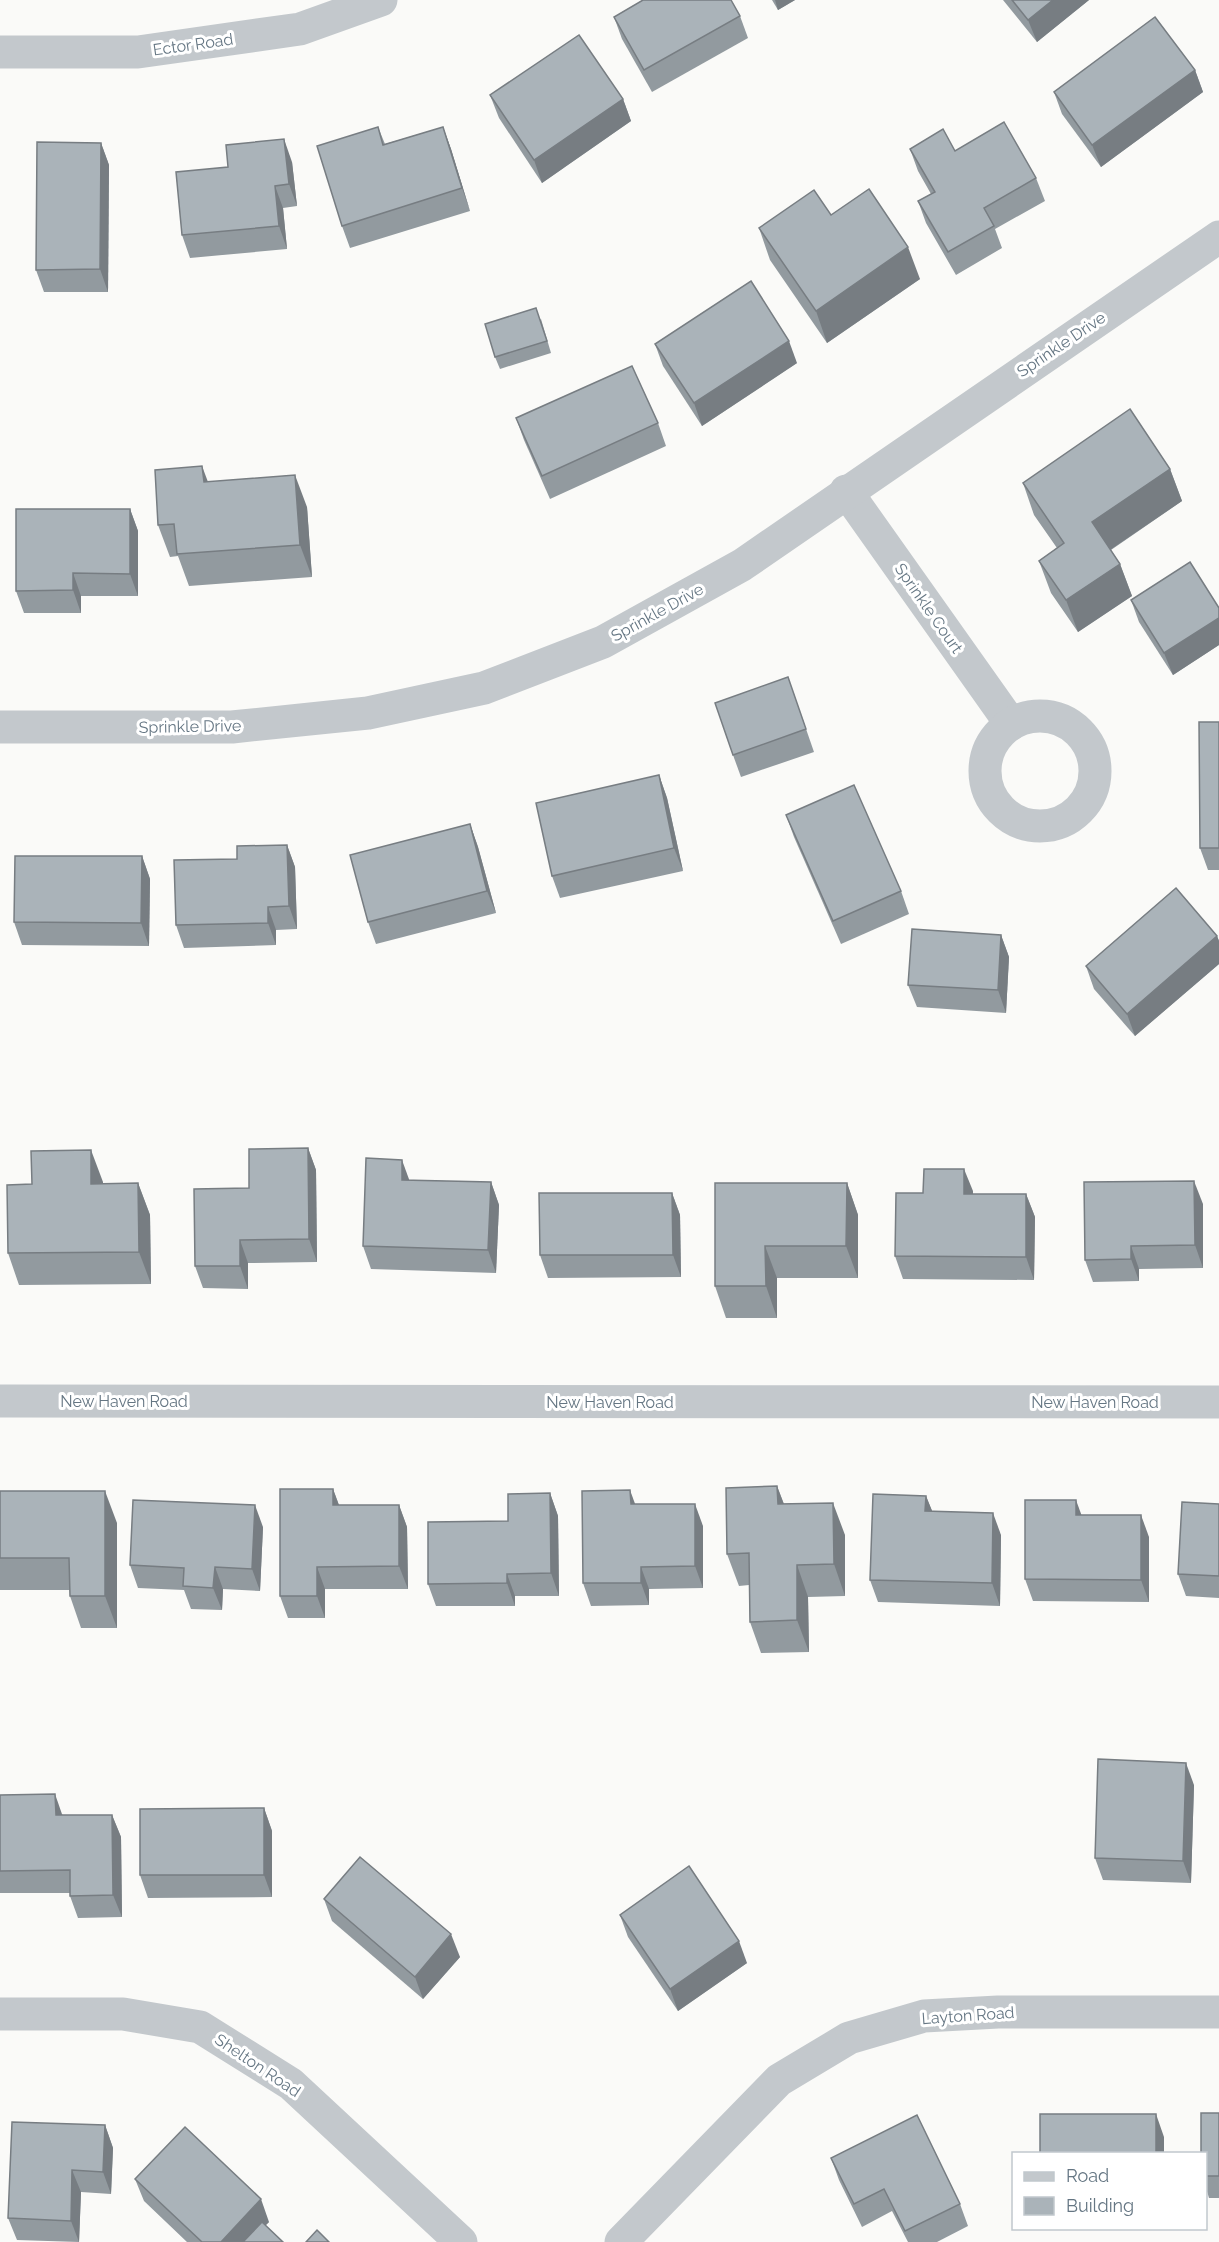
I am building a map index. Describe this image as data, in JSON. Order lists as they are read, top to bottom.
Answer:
{
  "streets": {
    "street": [
      "Ector Road",
      "Sprinkle Drive",
      "Sprinkle Court",
      "New Haven Road",
      "Layton Road",
      "Shelton Road"
    ]
  },
  "crossings": [
    ["Sprinkle Drive", "Sprinkle Court"]
  ],
  "legend": ["Road", "Building"]
}
